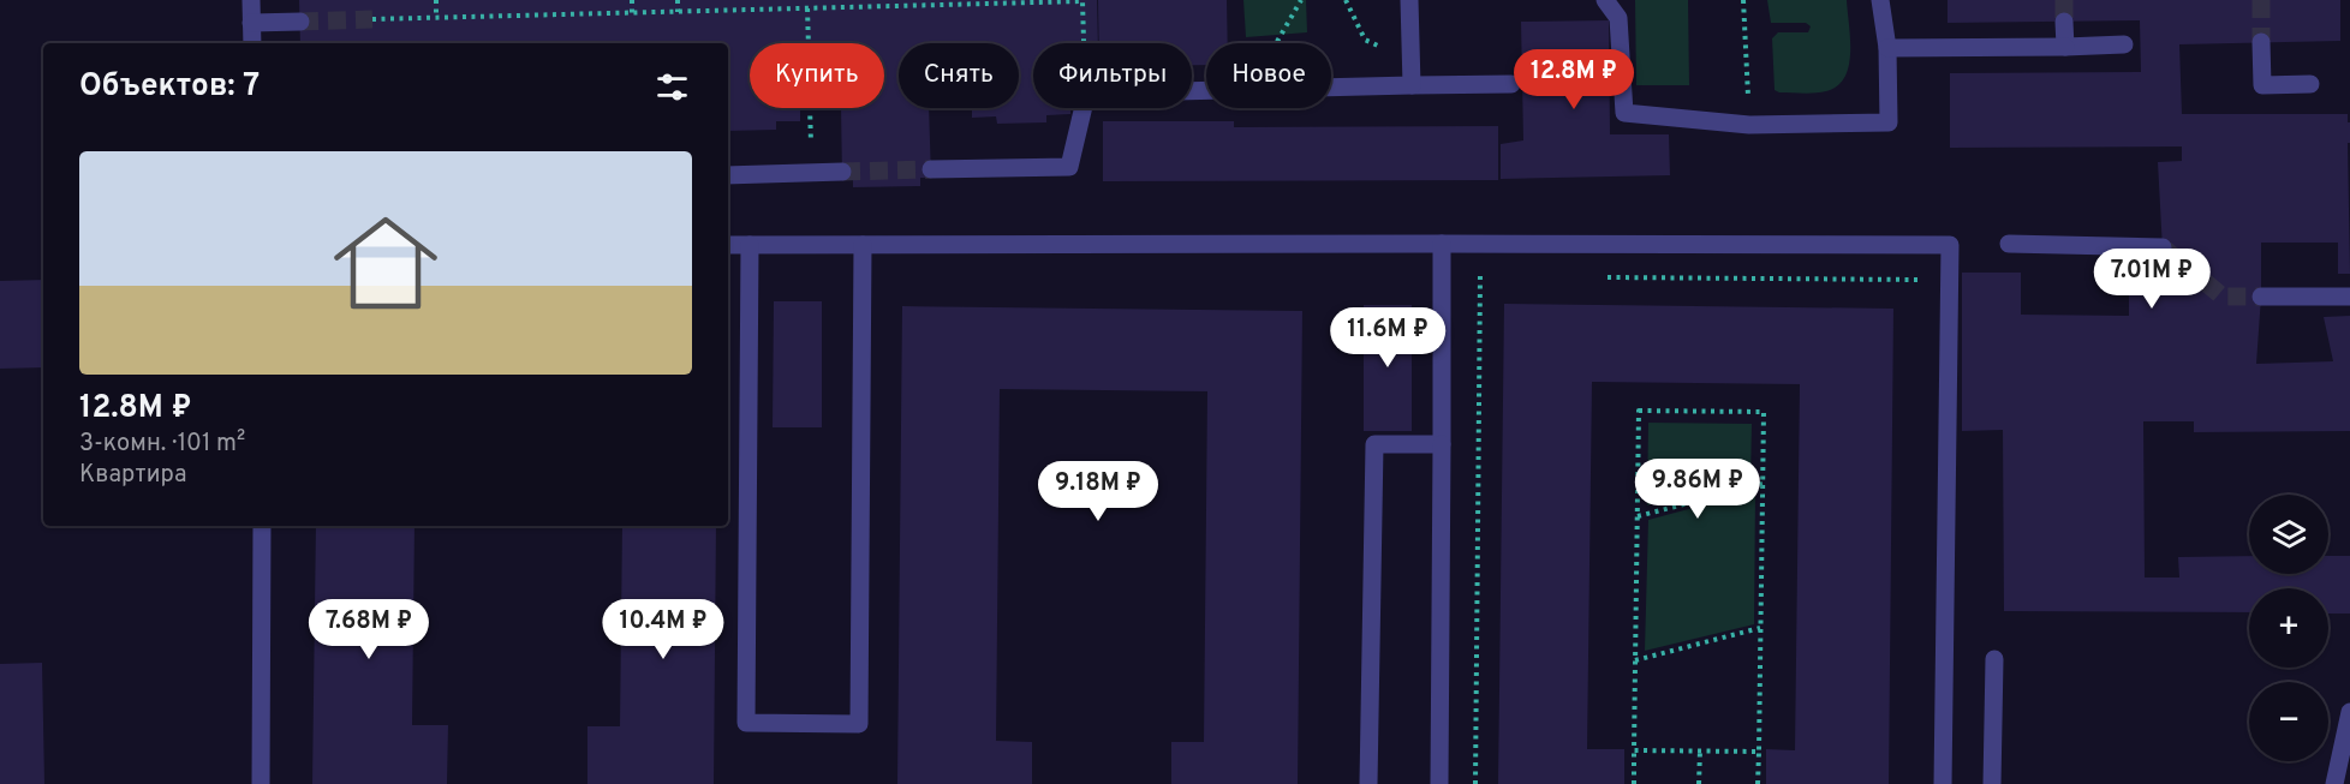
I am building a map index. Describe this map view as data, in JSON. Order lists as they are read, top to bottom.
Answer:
{
  "page": {
    "chip": [
      "Купить",
      "Снять",
      "Фильтры",
      "Новое"
    ],
    "heading": "Объектов: 7",
    "price": [
      "12.8M ₽",
      "7.01M ₽",
      "11.6M ₽",
      "9.86M ₽",
      "9.18M ₽",
      "7.68M ₽",
      "10.4M ₽"
    ],
    "list": [
      {
        "name": "12.8M ₽",
        "note": "3-комн. · 101 m² · Квартира"
      }
    ],
    "map_buttons": ["+", "−"]
  }
}
